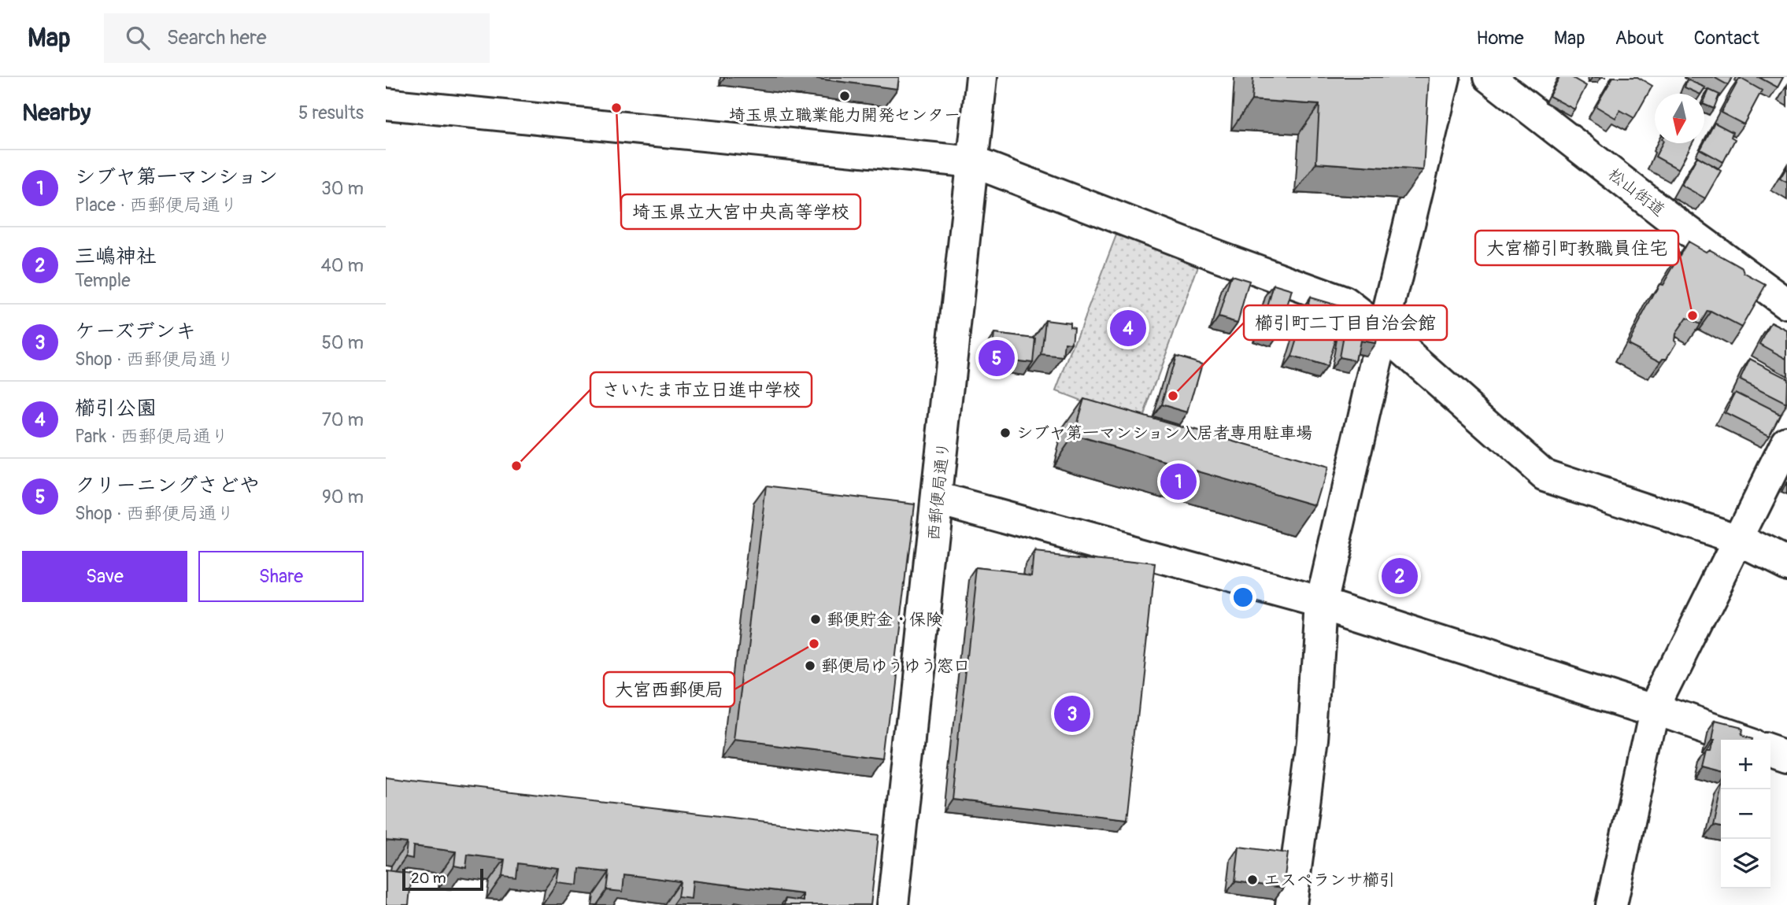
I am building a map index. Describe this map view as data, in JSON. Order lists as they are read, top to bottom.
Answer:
{
  "streets": {
    "street": ["松山街道", "西郵便局通り"]
  },
  "places": [
    "埼玉県立職業能力開発センター",
    "埼玉県立大宮中央高等学校",
    "大宮櫛引町教職員住宅",
    "櫛引町二丁目自治会館",
    "シブヤ第一マンション入居者専用駐車場",
    "さいたま市立日進中学校",
    "郵便貯金・保険",
    "大宮西郵便局",
    "郵便局ゆうゆう窓口",
    "エスペランサ櫛引"
  ],
  "scale_bar": "20 m",
  "north": "bottom",
  "page": {
    "header": "Map",
    "search": "Search here",
    "nav": [
      "Home",
      "Map",
      "About",
      "Contact"
    ],
    "heading": ["Nearby", "5 results"],
    "list": [
      {
        "mark": "1",
        "name": "シブヤ第一マンション",
        "note": "Place · 西郵便局通り",
        "value": "30 m"
      },
      {
        "mark": "2",
        "name": "三嶋神社",
        "note": "Temple",
        "value": "40 m"
      },
      {
        "mark": "3",
        "name": "ケーズデンキ",
        "note": "Shop · 西郵便局通り",
        "value": "50 m"
      },
      {
        "mark": "4",
        "name": "櫛引公園",
        "note": "Park · 西郵便局通り",
        "value": "70 m"
      },
      {
        "mark": "5",
        "name": "クリーニングさどや",
        "note": "Shop · 西郵便局通り",
        "value": "90 m"
      }
    ],
    "pins": [
      "4",
      "5",
      "1",
      "2",
      "3"
    ],
    "buttons": ["Save", "Share"],
    "map_buttons": ["+", "−"],
    "scale": "20 m"
  }
}
